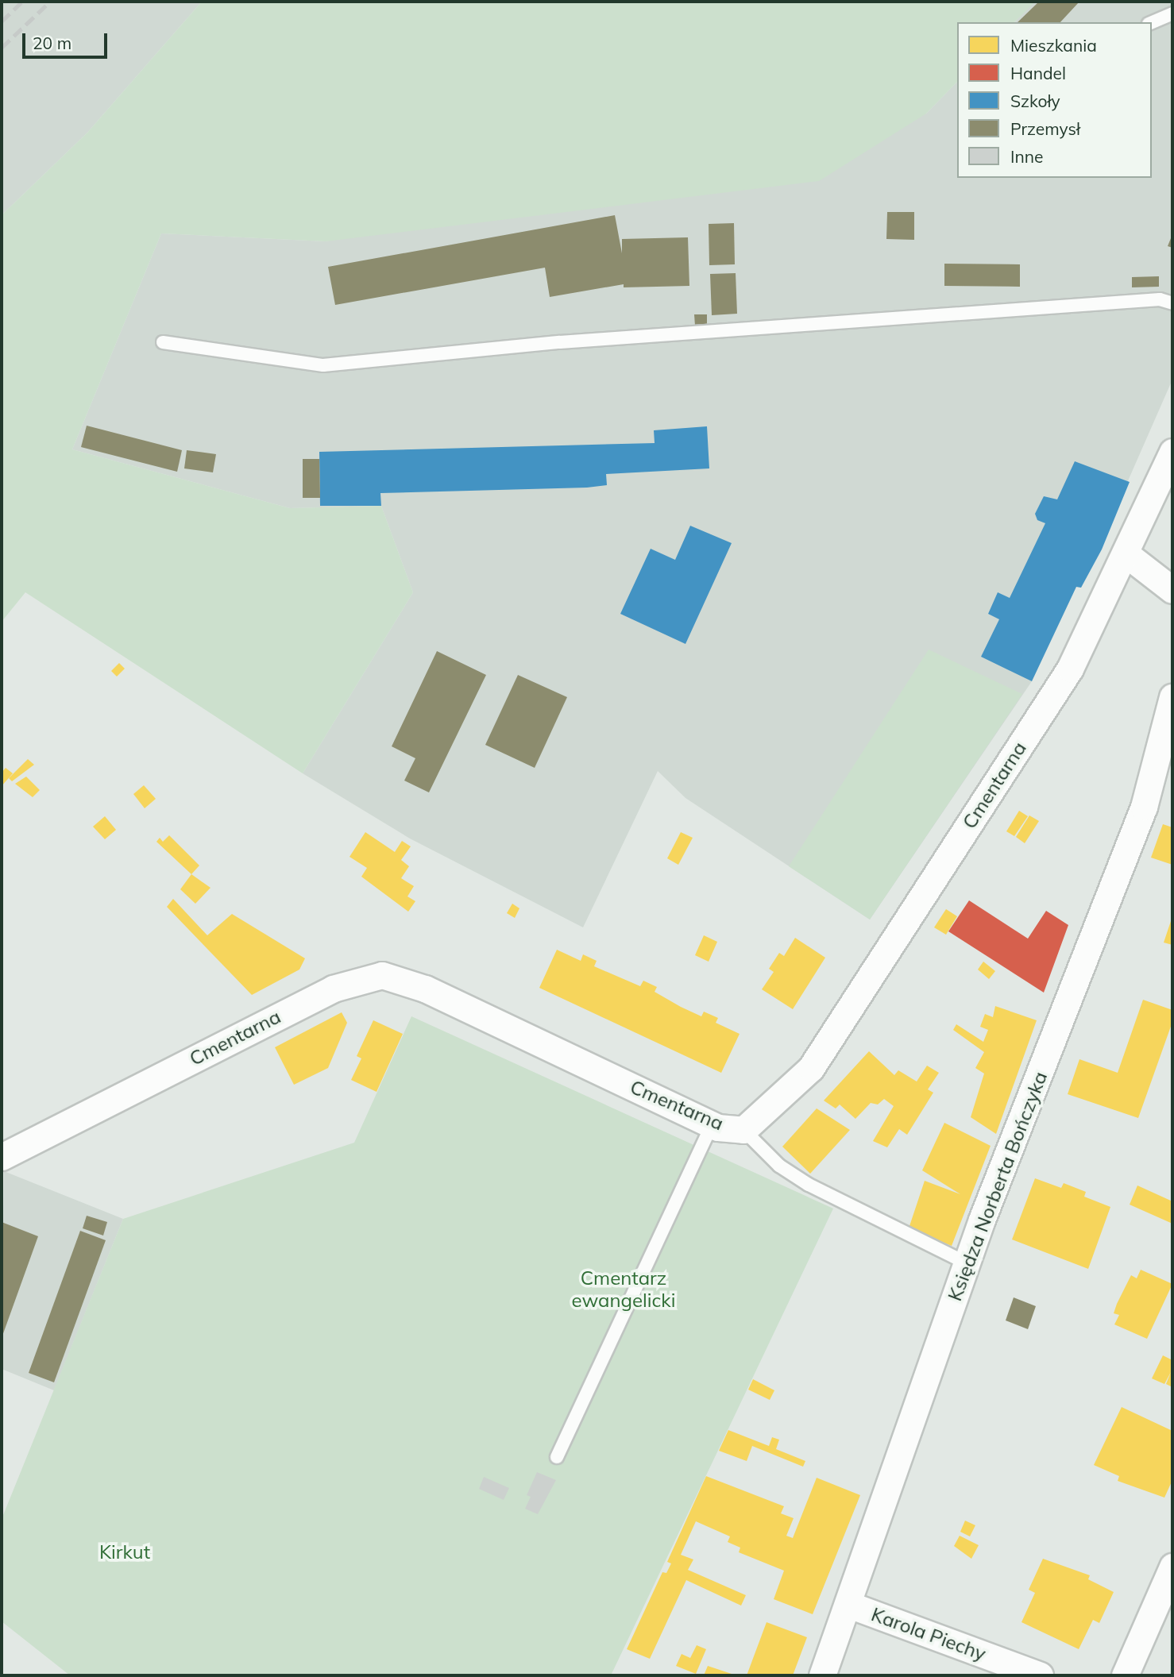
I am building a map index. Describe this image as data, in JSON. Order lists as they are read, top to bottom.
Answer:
{
  "streets": {
    "street": ["Cmentarna", "Księdza Norberta Bończyka", "Karola Piechy"]
  },
  "crossings": [
    ["Księdza Norberta Bończyka", "Karola Piechy"]
  ],
  "parks": ["Cmentarz ewangelicki", "Kirkut"],
  "legend": [
    "Mieszkania",
    "Handel",
    "Szkoły",
    "Przemysł",
    "Inne"
  ],
  "scale_bar": "20 m"
}
